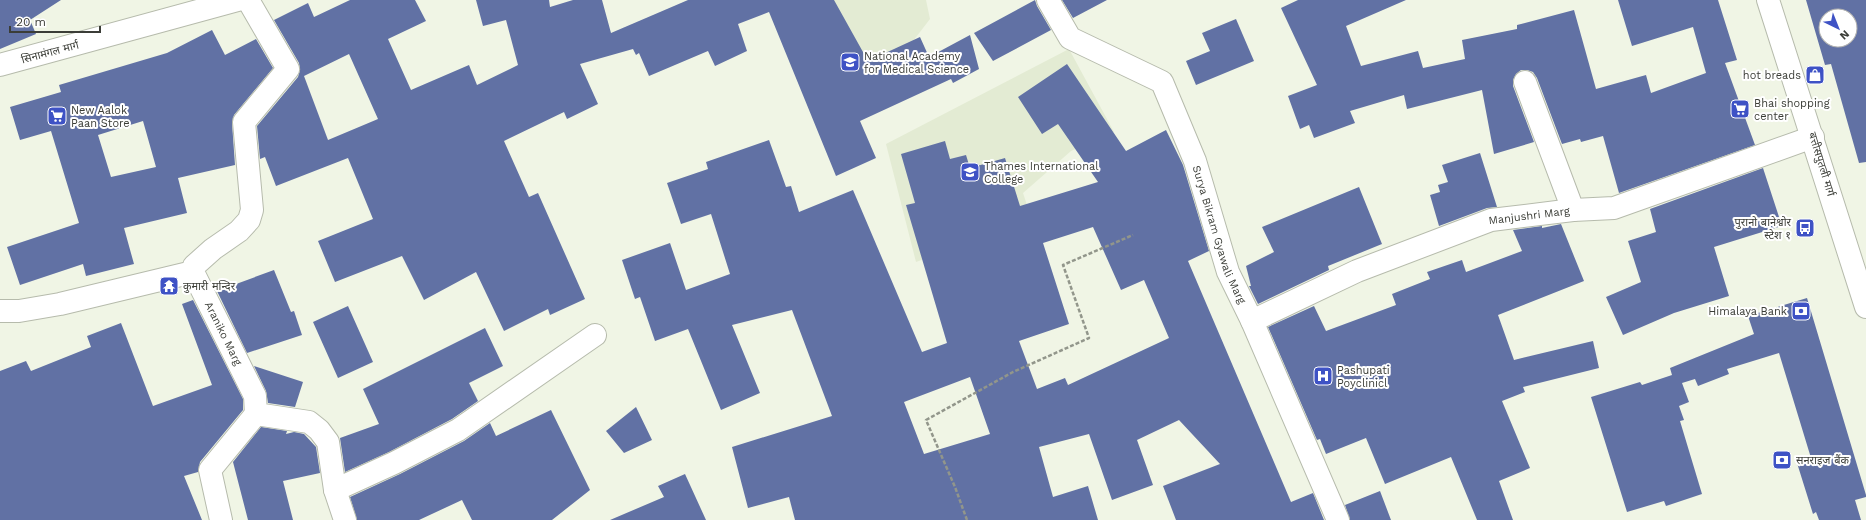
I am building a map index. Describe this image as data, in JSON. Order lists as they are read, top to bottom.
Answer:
{
  "streets": {
    "street": [
      "सिनामंगल मार्ग",
      "बत्तीसपुतली मार्ग",
      "Manjushri Marg",
      "Surya Bikram Gyawali Marg",
      "Araniko Marg"
    ]
  },
  "crossings": [
    ["बत्तीसपुतली मार्ग", "Manjushri Marg"],
    ["Manjushri Marg", "Surya Bikram Gyawali Marg"]
  ],
  "places": {
    "school or university": ["National Academy for Medical Science", "Thames International College"],
    "shop": ["hot breads"],
    "supermarket": ["Bhai shopping center", "New Aalok Paan Store"],
    "bus stop": ["पुरानो बानेश्वोर स्टेश १"],
    "temple": ["कुमारी मन्दिर"],
    "bank": ["Himalaya Bank", "सनराइज बैंक"],
    "hospital": ["Pashupati Poyclinicl"]
  },
  "scale_bar": "20 m",
  "north": "bottom right"
}
